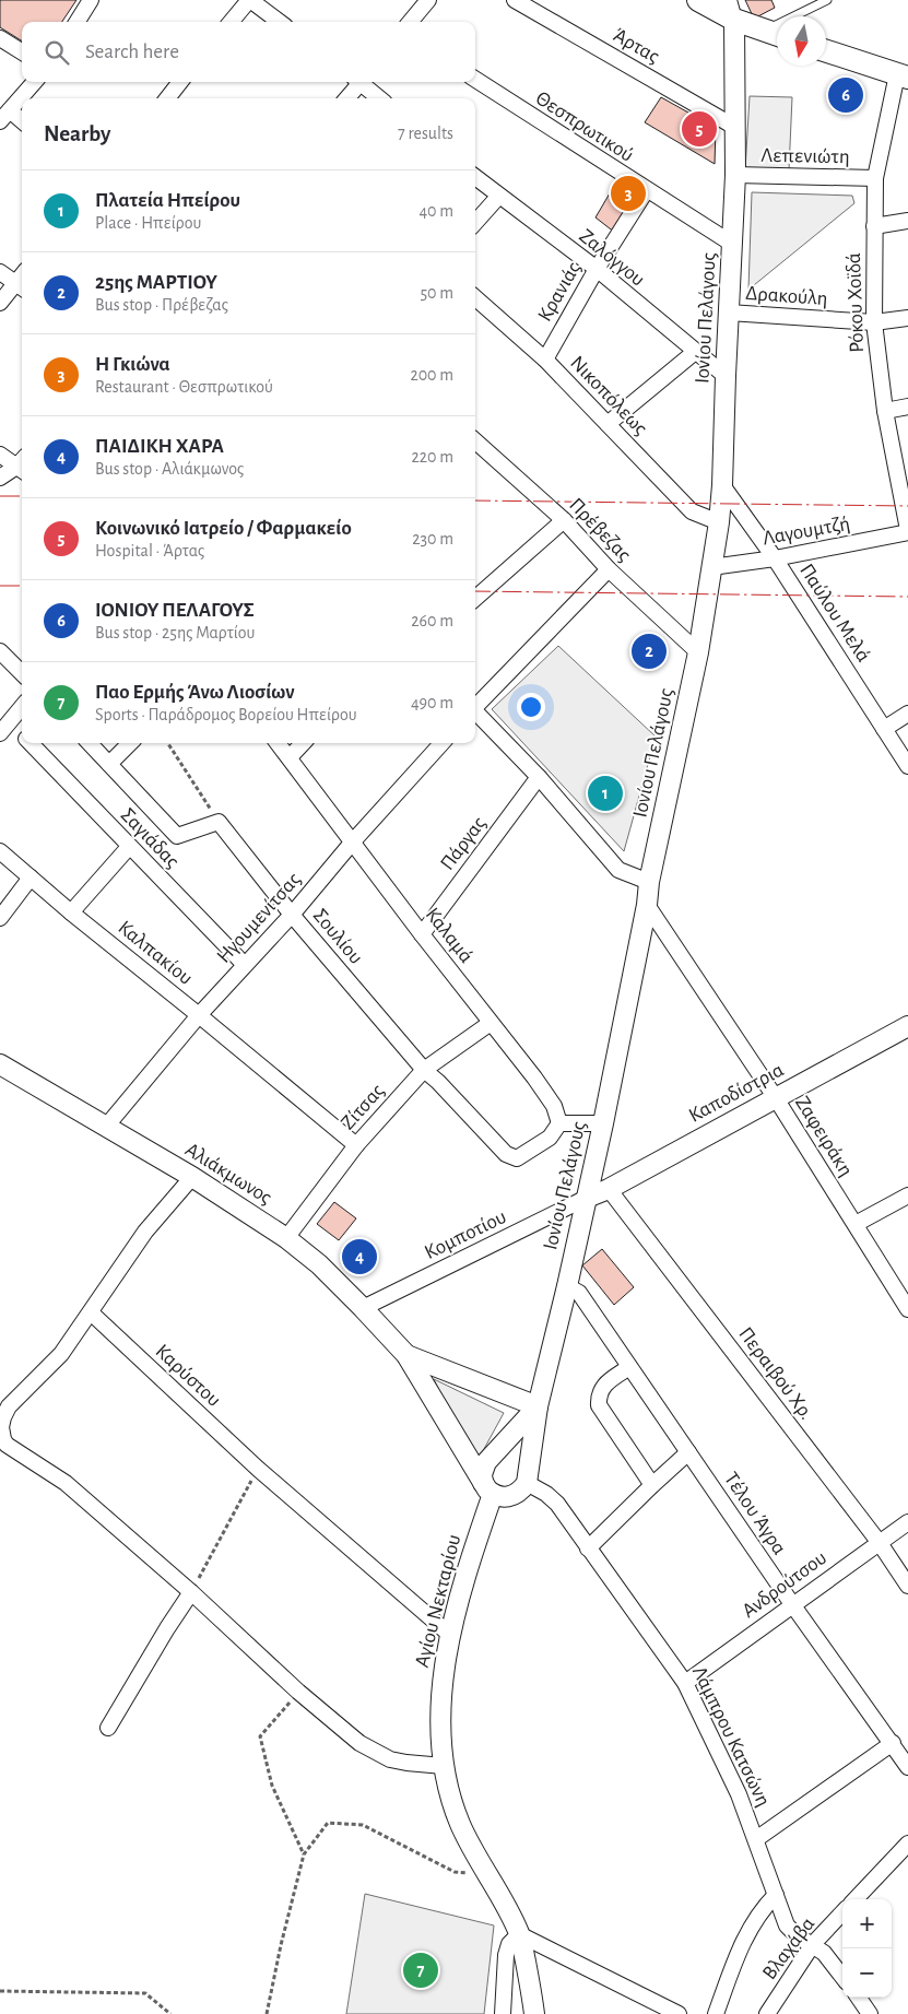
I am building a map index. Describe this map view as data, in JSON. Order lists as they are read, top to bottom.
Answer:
{
  "streets": {
    "street": [
      "Άρτας",
      "Θεσπρωτικού",
      "Λεπενιώτη",
      "Ζαλόγγου",
      "Κρανιάς",
      "Δρακούλη",
      "Ρόκου Χοϊδά",
      "Ιονίου Πελάγους",
      "Νικοπόλεως",
      "Πρέβεζας",
      "Λαγουμτζή",
      "Παύλου Μελά",
      "Σαγιάδας",
      "Πάργας",
      "Ηγουμενίτσας",
      "Καλαμά",
      "Σουλίου",
      "Καλπακίου",
      "Καποδίστρια",
      "Ζίτσας",
      "Ζαφειράκη",
      "Αλιάκμωνος",
      "Κομποτίου",
      "Περαιβού Χρ.",
      "Καρύστου",
      "Τέλου Άγρα",
      "Ανδρούτσου",
      "Αγίου Νεκταρίου",
      "Λάμπρου Κατσώνη",
      "Βλαχάβα"
    ]
  },
  "crossings": [
    ["Άρτας", "Ιονίου Πελάγους"],
    ["Θεσπρωτικού", "Κρανιάς"],
    ["Θεσπρωτικού", "Ιονίου Πελάγους"],
    ["Λεπενιώτη", "Ρόκου Χοϊδά"],
    ["Λεπενιώτη", "Ιονίου Πελάγους"],
    ["Ζαλόγγου", "Κρανιάς"],
    ["Ζαλόγγου", "Ιονίου Πελάγους"],
    ["Κρανιάς", "Νικοπόλεως"],
    ["Δρακούλη", "Ρόκου Χοϊδά"],
    ["Δρακούλη", "Ιονίου Πελάγους"],
    ["Ρόκου Χοϊδά", "Λαγουμτζή"],
    ["Ιονίου Πελάγους", "Νικοπόλεως"],
    ["Ιονίου Πελάγους", "Πρέβεζας"],
    ["Ιονίου Πελάγους", "Λαγουμτζή"],
    ["Ιονίου Πελάγους", "Παύλου Μελά"],
    ["Ιονίου Πελάγους", "Καποδίστρια"],
    ["Ιονίου Πελάγους", "Ζαφειράκη"],
    ["Ιονίου Πελάγους", "Αλιάκμωνος"],
    ["Ιονίου Πελάγους", "Κομποτίου"],
    ["Ιονίου Πελάγους", "Τέλου Άγρα"],
    ["Ιονίου Πελάγους", "Αγίου Νεκταρίου"],
    ["Λαγουμτζή", "Παύλου Μελά"],
    ["Σαγιάδας", "Ηγουμενίτσας"],
    ["Πάργας", "Καλαμά"],
    ["Ηγουμενίτσας", "Καλαμά"],
    ["Ηγουμενίτσας", "Σουλίου"],
    ["Ηγουμενίτσας", "Καλπακίου"],
    ["Ηγουμενίτσας", "Αλιάκμωνος"],
    ["Καλαμά", "Σουλίου"],
    ["Καλαμά", "Ζίτσας"],
    ["Σουλίου", "Ζίτσας"],
    ["Καλπακίου", "Ζίτσας"],
    ["Καποδίστρια", "Ζαφειράκη"],
    ["Καποδίστρια", "Κομποτίου"],
    ["Καποδίστρια", "Περαιβού Χρ."],
    ["Ζίτσας", "Αλιάκμωνος"],
    ["Αλιάκμωνος", "Κομποτίου"],
    ["Αλιάκμωνος", "Αγίου Νεκταρίου"],
    ["Περαιβού Χρ.", "Ανδρούτσου"],
    ["Καρύστου", "Αγίου Νεκταρίου"],
    ["Τέλου Άγρα", "Ανδρούτσου"],
    ["Ανδρούτσου", "Λάμπρου Κατσώνη"],
    ["Λάμπρου Κατσώνη", "Βλαχάβα"]
  ],
  "north": "bottom",
  "page": {
    "search": "Search here",
    "pins": [
      "6",
      "5",
      "3",
      "2",
      "1",
      "4",
      "7"
    ],
    "heading": ["Nearby", "7 results"],
    "list": [
      {
        "mark": "1",
        "name": "Πλατεία Ηπείρου",
        "note": "Place · Ηπείρου",
        "value": "40 m"
      },
      {
        "mark": "2",
        "name": "25ης ΜΑΡΤΙΟΥ",
        "note": "Bus stop · Πρέβεζας",
        "value": "50 m"
      },
      {
        "mark": "3",
        "name": "Η Γκιώνα",
        "note": "Restaurant · Θεσπρωτικού",
        "value": "200 m"
      },
      {
        "mark": "4",
        "name": "ΠΑΙΔΙΚΗ ΧΑΡΑ",
        "note": "Bus stop · Αλιάκμωνος",
        "value": "220 m"
      },
      {
        "mark": "5",
        "name": "Κοινωνικό Ιατρείο / Φαρμακείο",
        "note": "Hospital · Άρτας",
        "value": "230 m"
      },
      {
        "mark": "6",
        "name": "ΙΟΝΙΟΥ ΠΕΛΑΓΟΥΣ",
        "note": "Bus stop · 25ης Μαρτίου",
        "value": "260 m"
      },
      {
        "mark": "7",
        "name": "Παο Ερμής Άνω Λιοσίων",
        "note": "Sports · Παράδρομος Βορείου Ηπείρου",
        "value": "490 m"
      }
    ],
    "map_buttons": ["+", "−"]
  }
}
